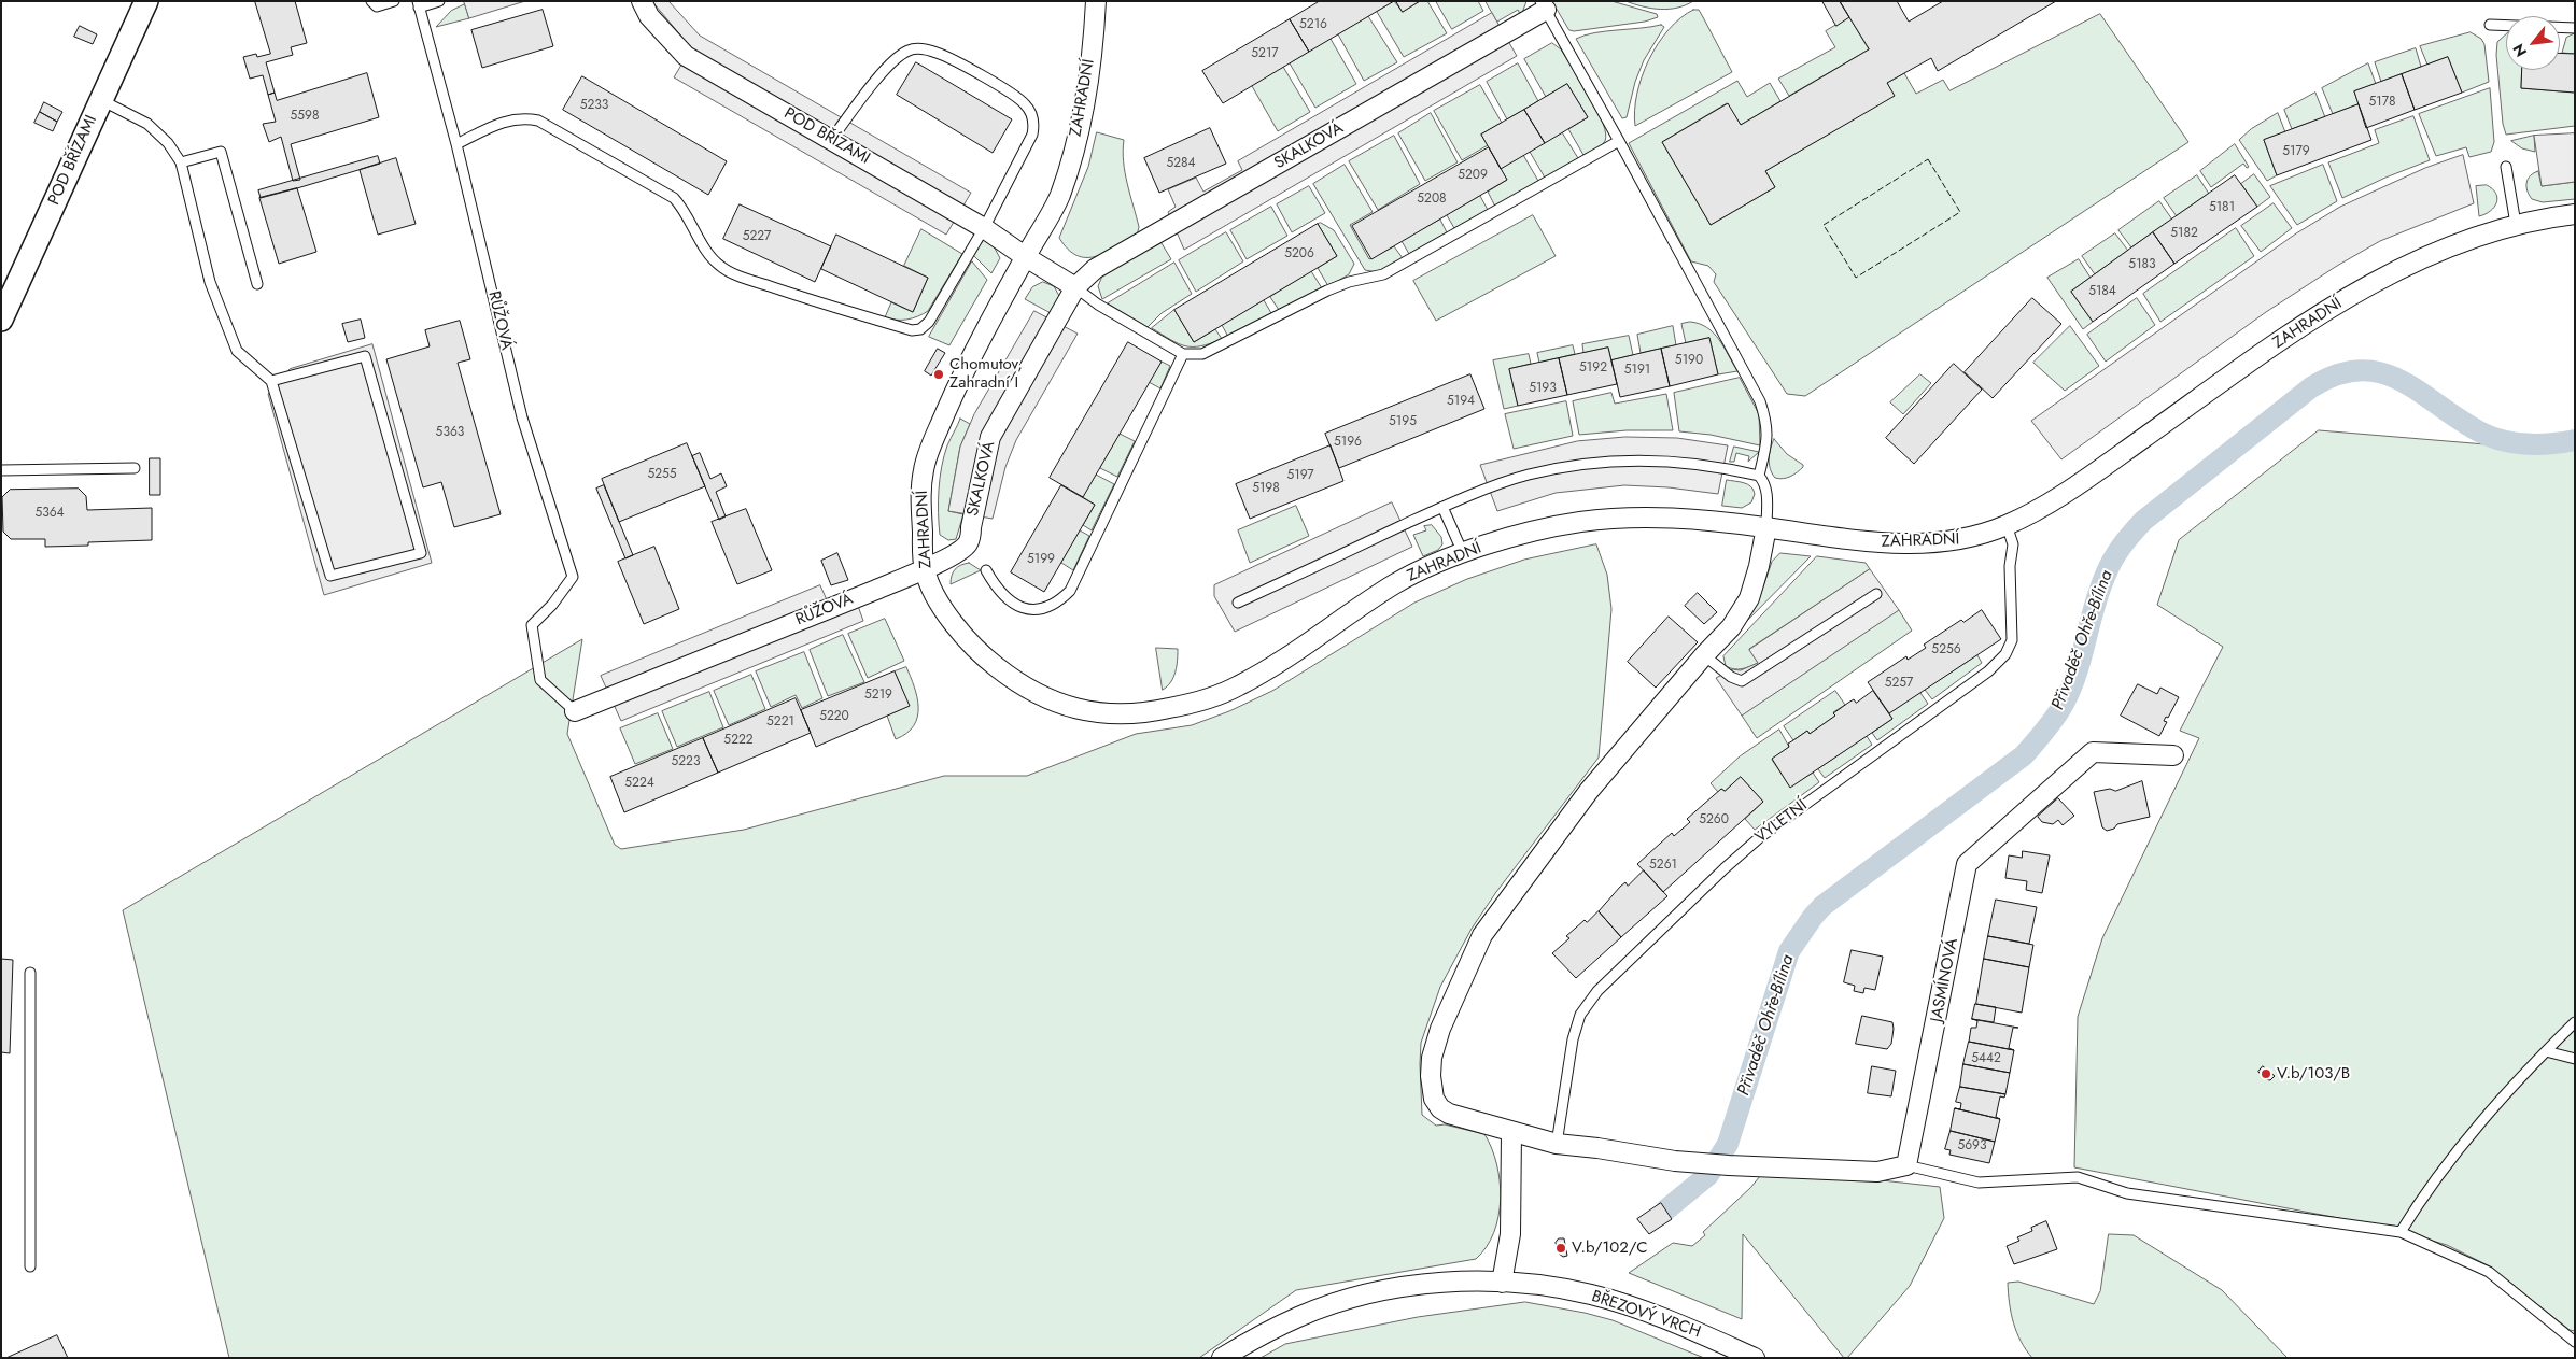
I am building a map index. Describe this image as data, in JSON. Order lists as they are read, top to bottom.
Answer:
{
  "streets": {
    "street": [
      "ZAHRADNÍ",
      "POD BŘÍZAMI",
      "SKALKOVÁ",
      "RŮŽOVÁ",
      "JASMÍNOVÁ",
      "BŘEZOVÝ VRCH"
    ],
    "lane": ["VÝLETNÍ"]
  },
  "crossings": [
    ["ZAHRADNÍ", "POD BŘÍZAMI"],
    ["ZAHRADNÍ", "SKALKOVÁ"],
    ["ZAHRADNÍ", "RŮŽOVÁ"],
    ["ZAHRADNÍ", "VÝLETNÍ"],
    ["SKALKOVÁ", "RŮŽOVÁ"]
  ],
  "water": ["Přivaděč Ohře-Bílina"],
  "places": ["Chomutov, Zahradní I", "V.b/103/B", "V.b/102/C"],
  "house_numbers": [
    "5216",
    "5217",
    "5178",
    "5233",
    "5598",
    "5179",
    "5284",
    "5209",
    "5208",
    "5181",
    "5182",
    "5227",
    "5206",
    "5183",
    "5184",
    "5190",
    "5192",
    "5191",
    "5193",
    "5194",
    "5195",
    "5363",
    "5196",
    "5255",
    "5197",
    "5198",
    "5364",
    "5199",
    "5256",
    "5257",
    "5219",
    "5220",
    "5221",
    "5222",
    "5223",
    "5224",
    "5260",
    "5261",
    "5442",
    "5693"
  ],
  "north": "bottom left"
}
